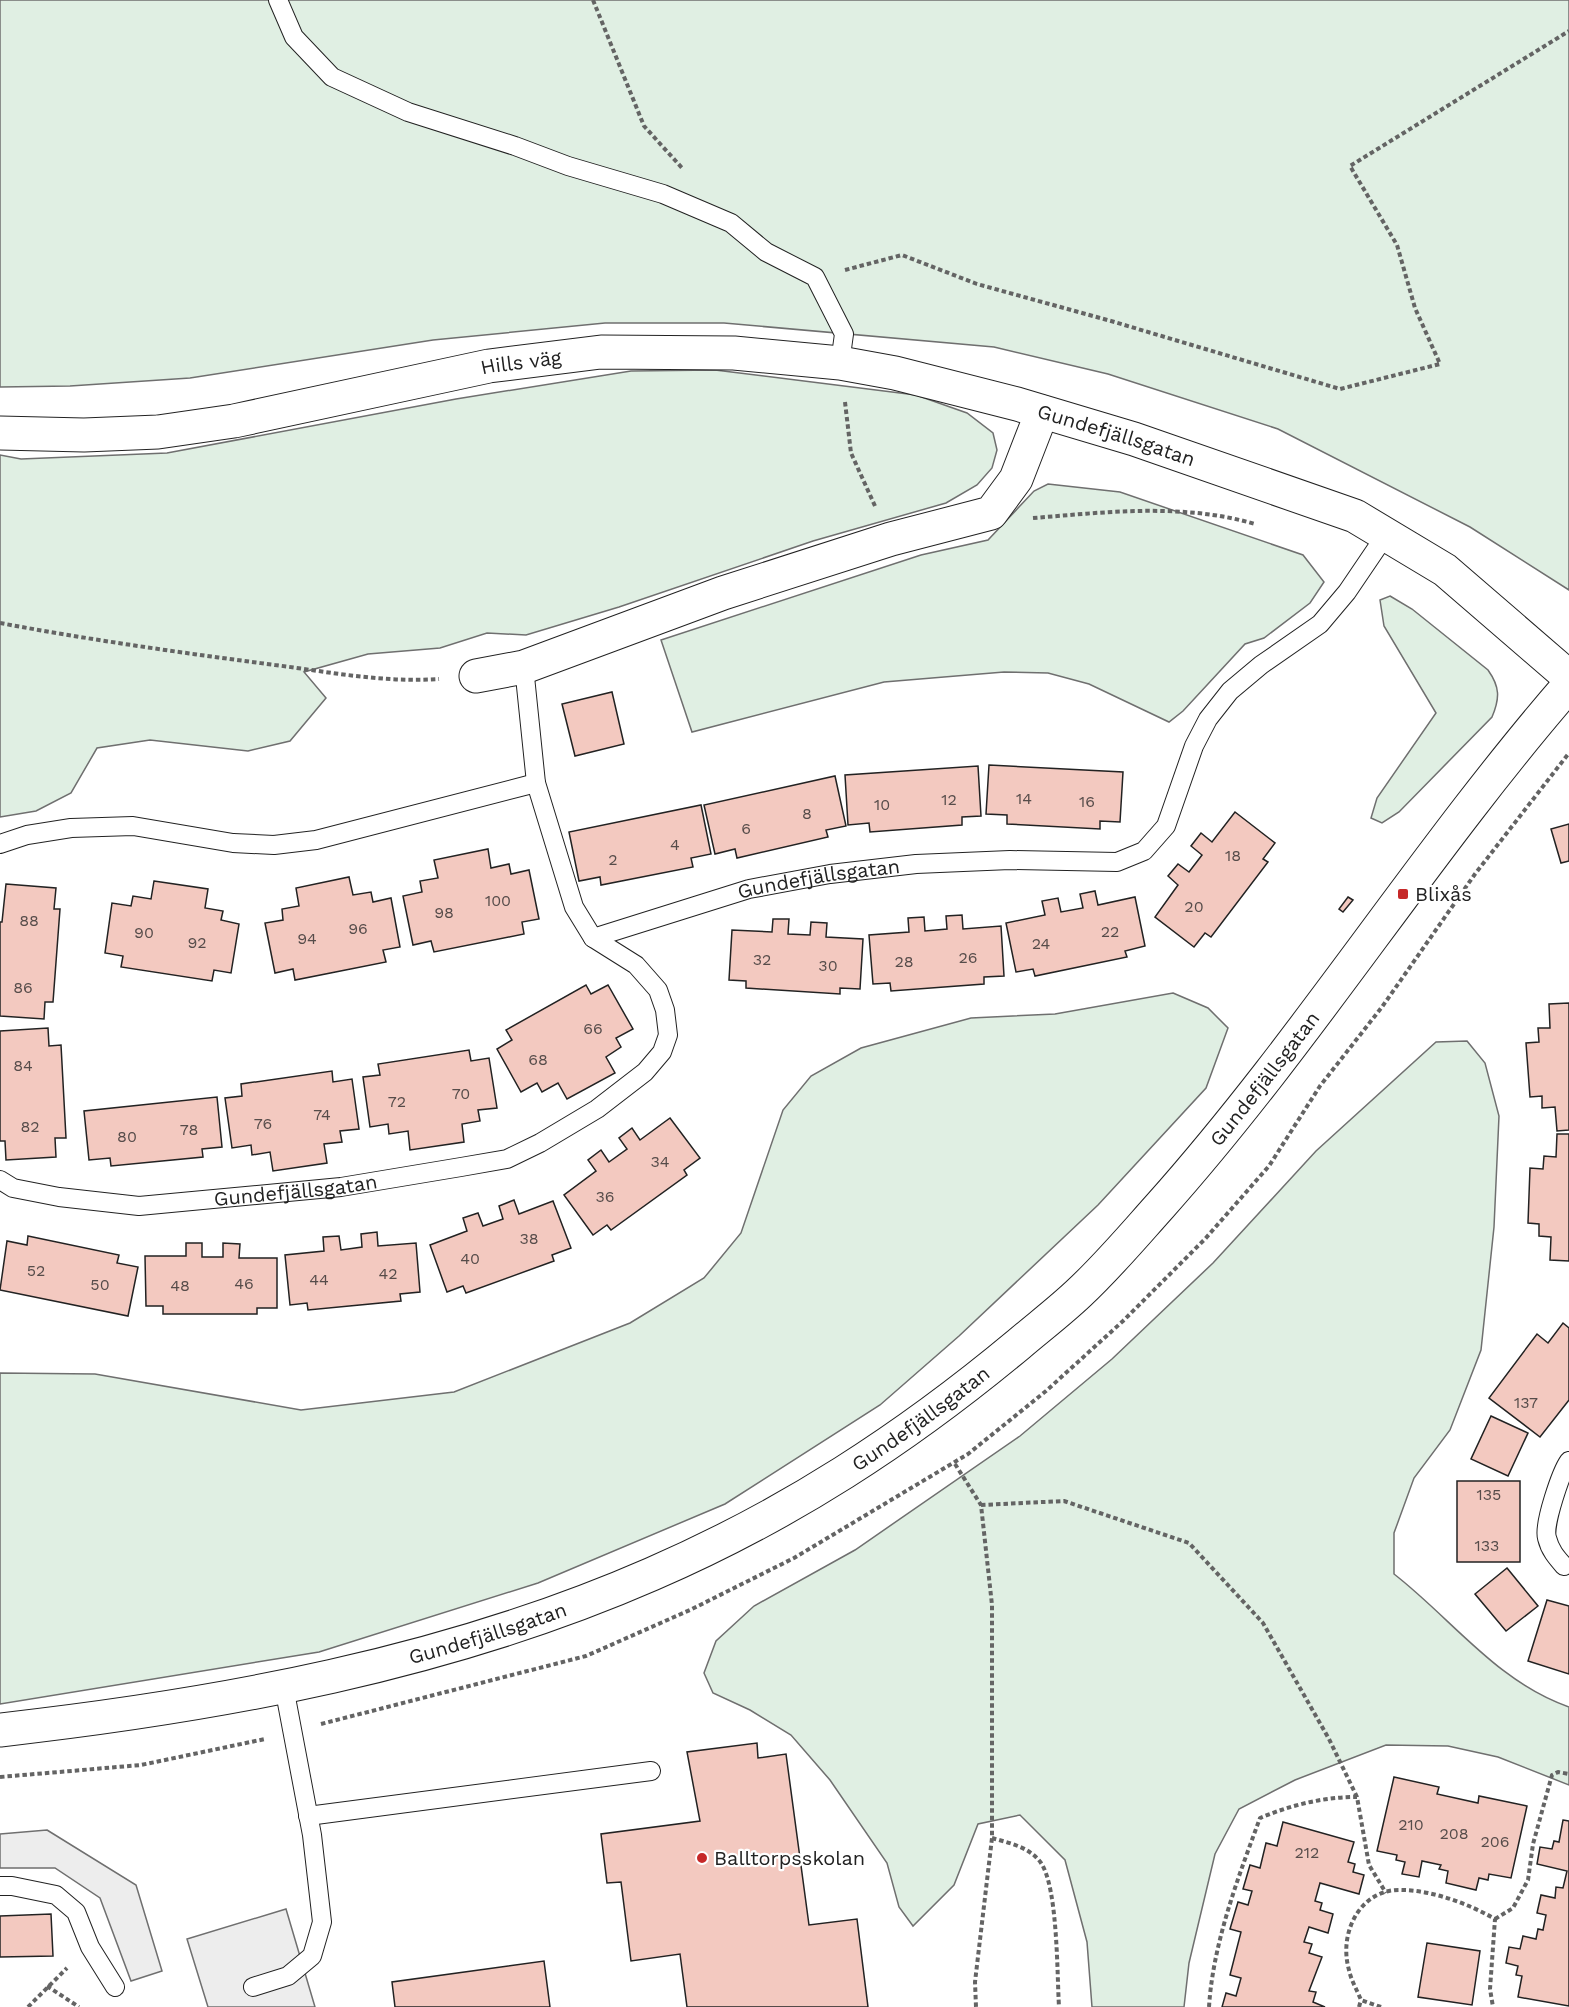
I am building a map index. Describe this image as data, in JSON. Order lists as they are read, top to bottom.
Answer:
{
  "streets": {
    "street": ["Hills väg", "Gundefjällsgatan"]
  },
  "crossings": [
    ["Hills väg", "Gundefjällsgatan"]
  ],
  "places": {
    "transit": ["Blixås"],
    "other": ["Balltorpsskolan"]
  },
  "house_numbers": [
    "14",
    "12",
    "16",
    "10",
    "8",
    "6",
    "4",
    "18",
    "2",
    "100",
    "20",
    "98",
    "88",
    "96",
    "22",
    "90",
    "94",
    "92",
    "24",
    "26",
    "32",
    "28",
    "30",
    "86",
    "66",
    "68",
    "84",
    "70",
    "72",
    "74",
    "76",
    "82",
    "78",
    "80",
    "34",
    "36",
    "38",
    "40",
    "52",
    "42",
    "44",
    "46",
    "50",
    "48",
    "137",
    "135",
    "133",
    "210",
    "208",
    "206",
    "212"
  ]
}
